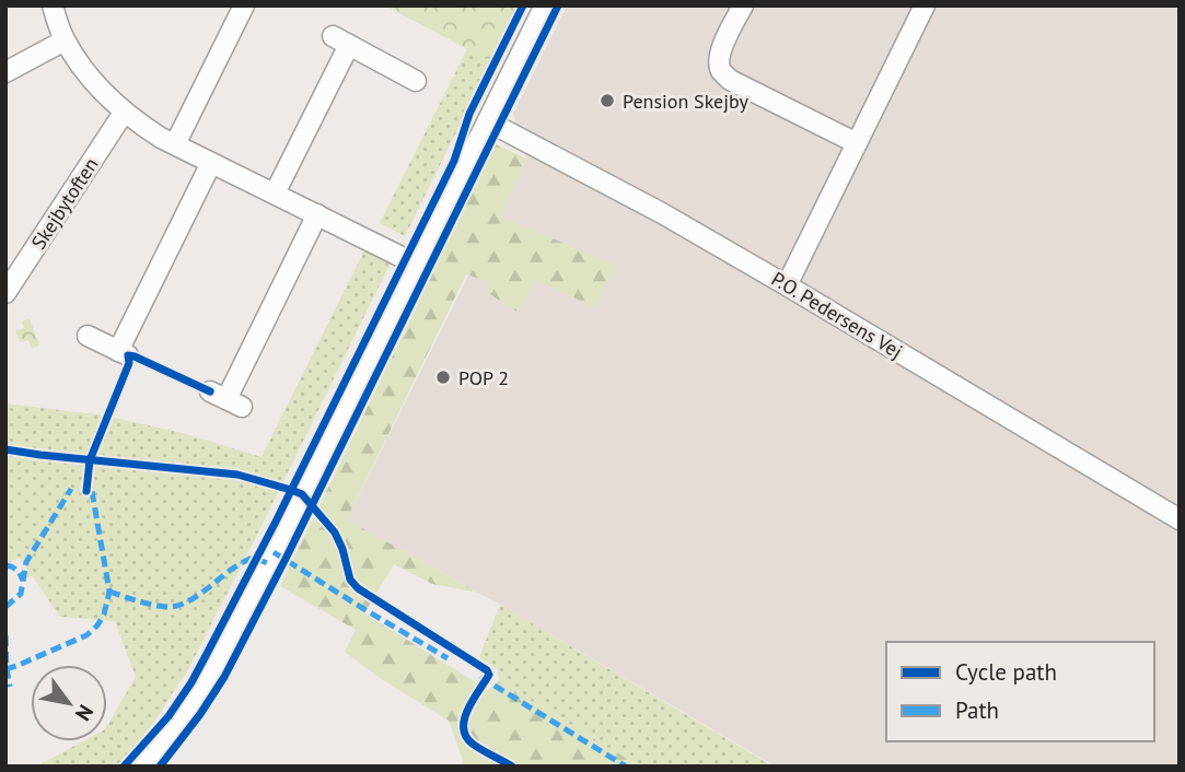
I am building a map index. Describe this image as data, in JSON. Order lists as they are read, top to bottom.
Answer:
{
  "streets": {
    "street": ["Skejbytoften", "P.O. Pedersens Vej"]
  },
  "places": ["Pension Skejby", "POP 2"],
  "legend": ["Cycle path", "Path"],
  "north": "bottom right"
}
